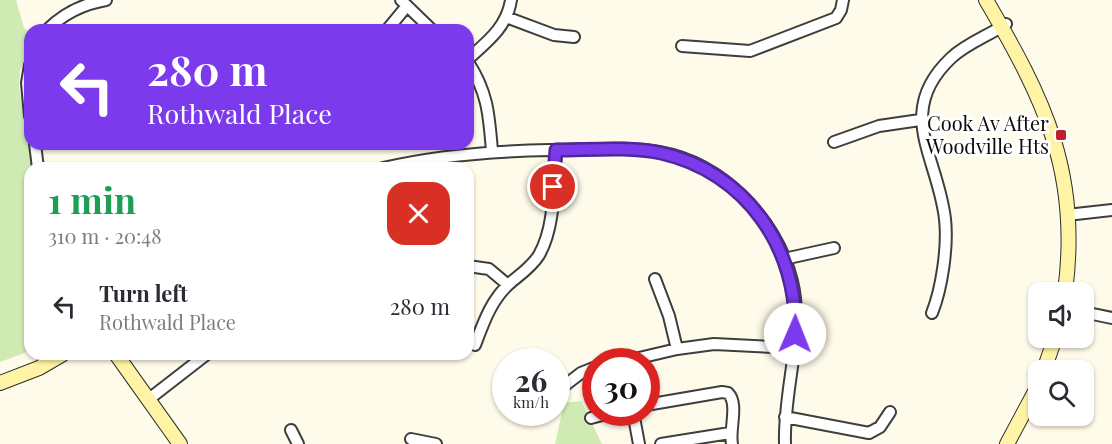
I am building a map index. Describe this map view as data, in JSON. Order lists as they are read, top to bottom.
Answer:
{
  "places": {
    "transit": ["Cook Av After Woodville Hts"]
  },
  "page": {
    "turn": ["280 m", "Rothwald Place"],
    "heading": ["1 min", "310 m · 20:48"],
    "list": [
      {
        "name": "Turn left",
        "note": "Rothwald Place",
        "value": "280 m"
      }
    ],
    "speed": "26 km/h",
    "limit": "30"
  }
}
